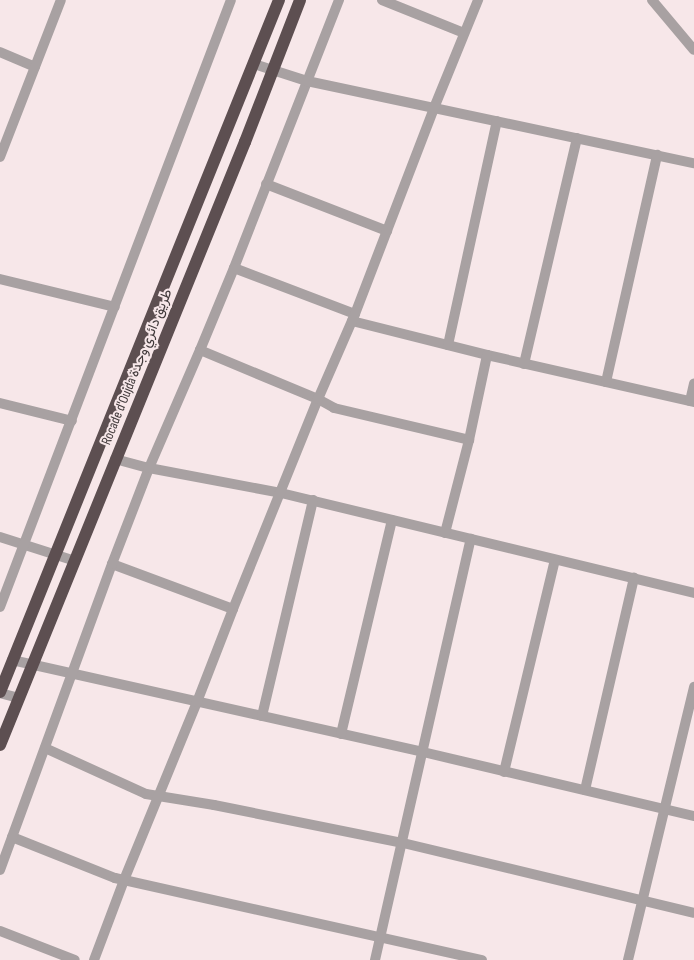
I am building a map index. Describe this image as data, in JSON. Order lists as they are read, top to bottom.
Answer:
{
  "streets": {
    "highway": ["Rocade d'Oujda طريق دائري وجدة"]
  }
}
